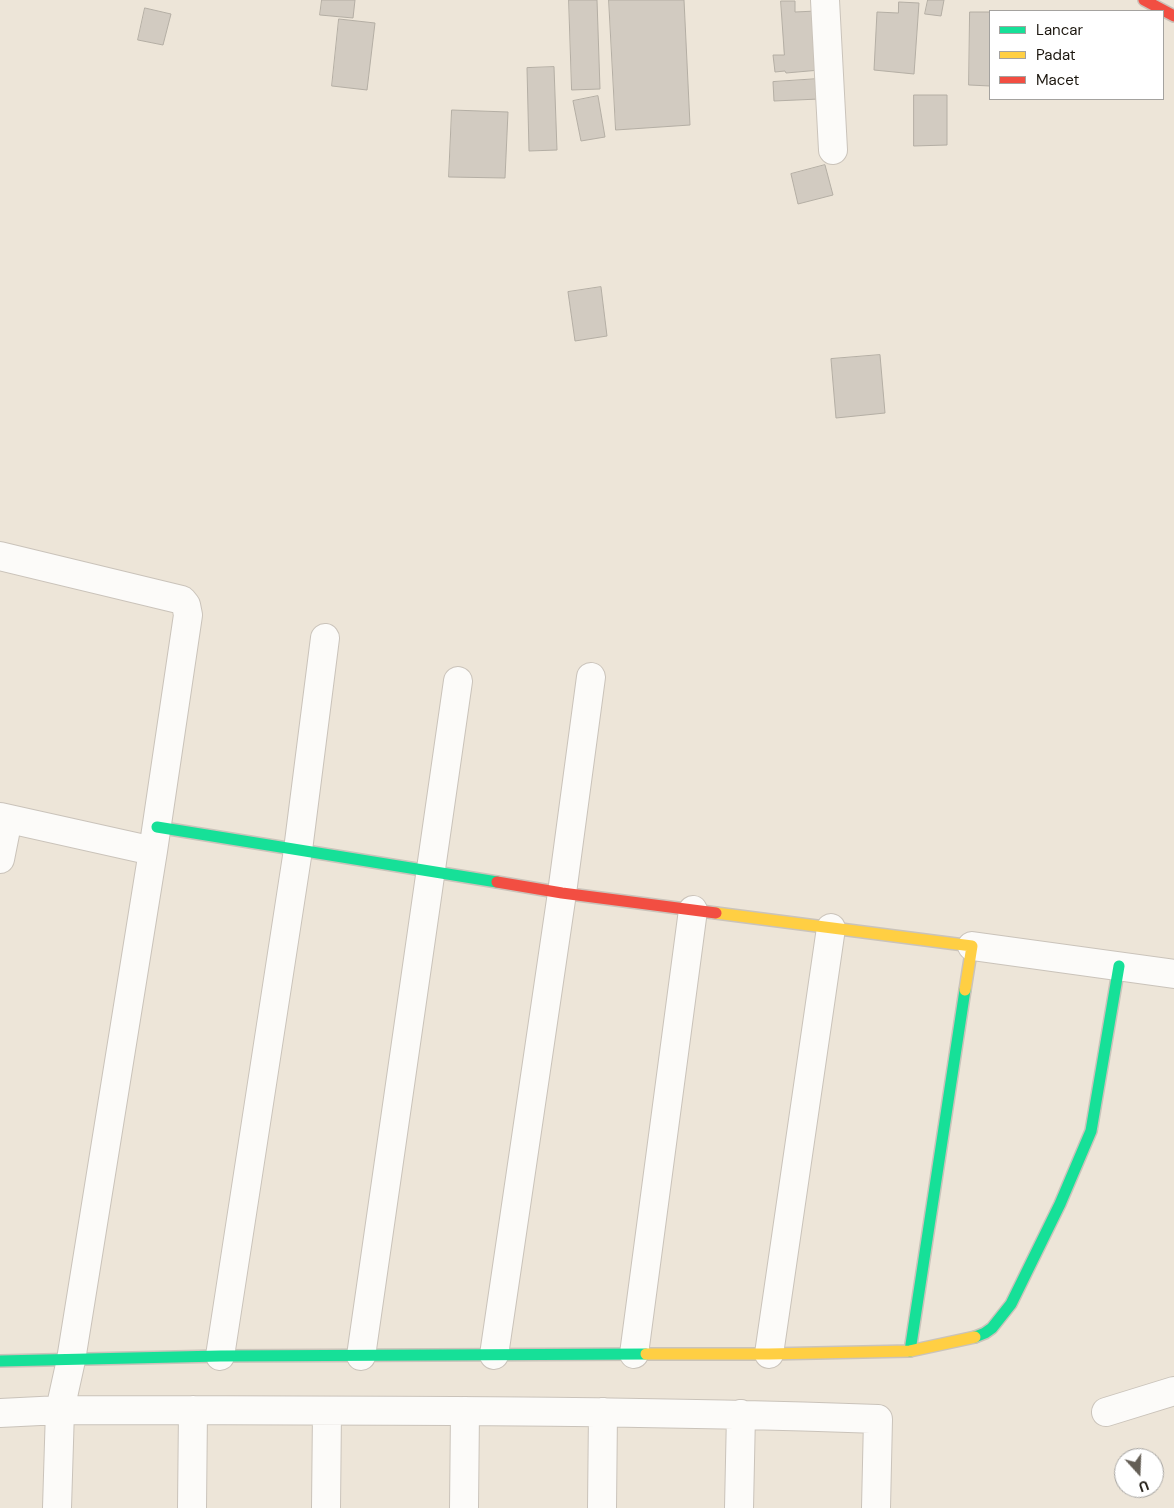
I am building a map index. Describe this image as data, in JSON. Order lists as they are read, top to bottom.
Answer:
{
  "legend": ["Lancar", "Padat", "Macet"],
  "north": "bottom"
}
